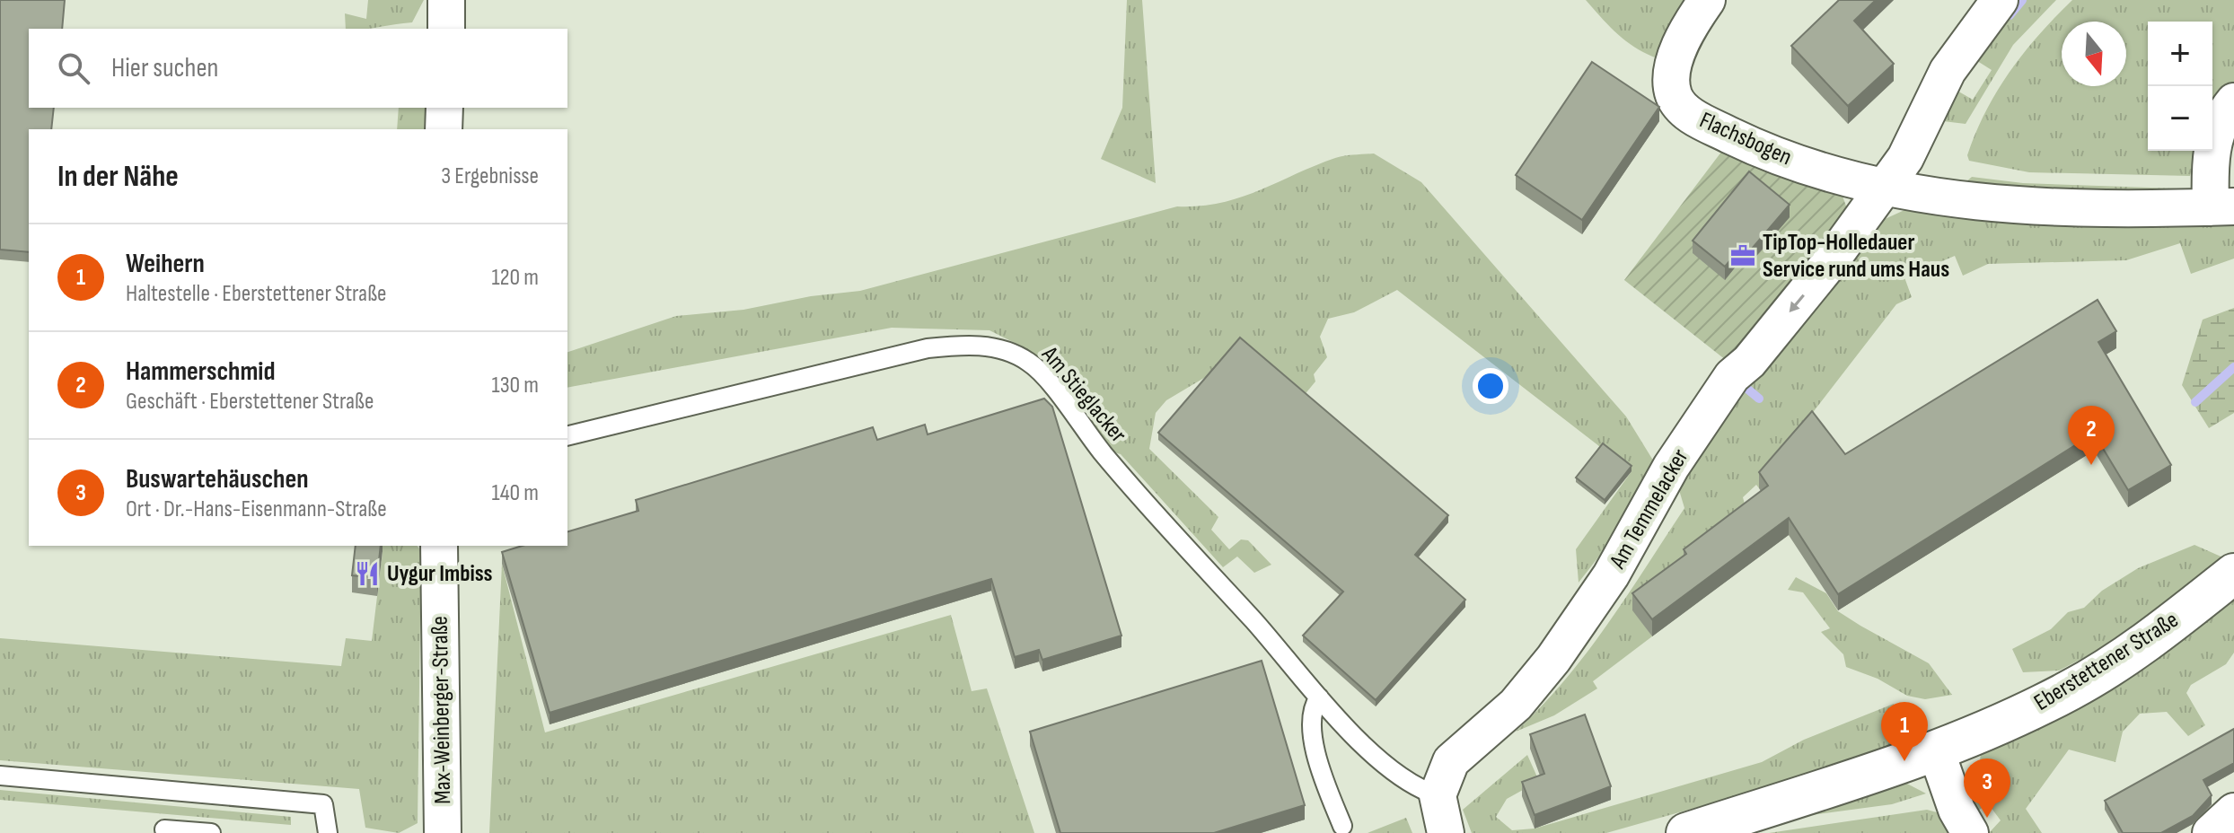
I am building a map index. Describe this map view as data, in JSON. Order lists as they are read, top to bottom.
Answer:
{
  "streets": {
    "main road": ["Eberstettener Straße"],
    "street": ["Flachsbogen", "Am Temmelacker", "Max-Weinberger-Straße"],
    "lane": ["Am Stieglacker"]
  },
  "crossings": [
    ["Flachsbogen", "Am Temmelacker"],
    ["Am Stieglacker", "Am Temmelacker"]
  ],
  "one_way": ["Am Temmelacker"],
  "places": {
    "office": ["TipTop-Holledauer Service rund ums Haus"],
    "restaurant": ["Uygur Imbiss"]
  },
  "north": "bottom",
  "page": {
    "map_buttons": ["+", "−"],
    "search": "Hier suchen",
    "heading": ["In der Nähe", "3 Ergebnisse"],
    "list": [
      {
        "mark": "1",
        "name": "Weihern",
        "note": "Haltestelle · Eberstettener Straße",
        "value": "120 m"
      },
      {
        "mark": "2",
        "name": "Hammerschmid",
        "note": "Geschäft · Eberstettener Straße",
        "value": "130 m"
      },
      {
        "mark": "3",
        "name": "Buswartehäuschen",
        "note": "Ort · Dr.-Hans-Eisenmann-Straße",
        "value": "140 m"
      }
    ],
    "pins": ["2", "1", "3"]
  }
}
